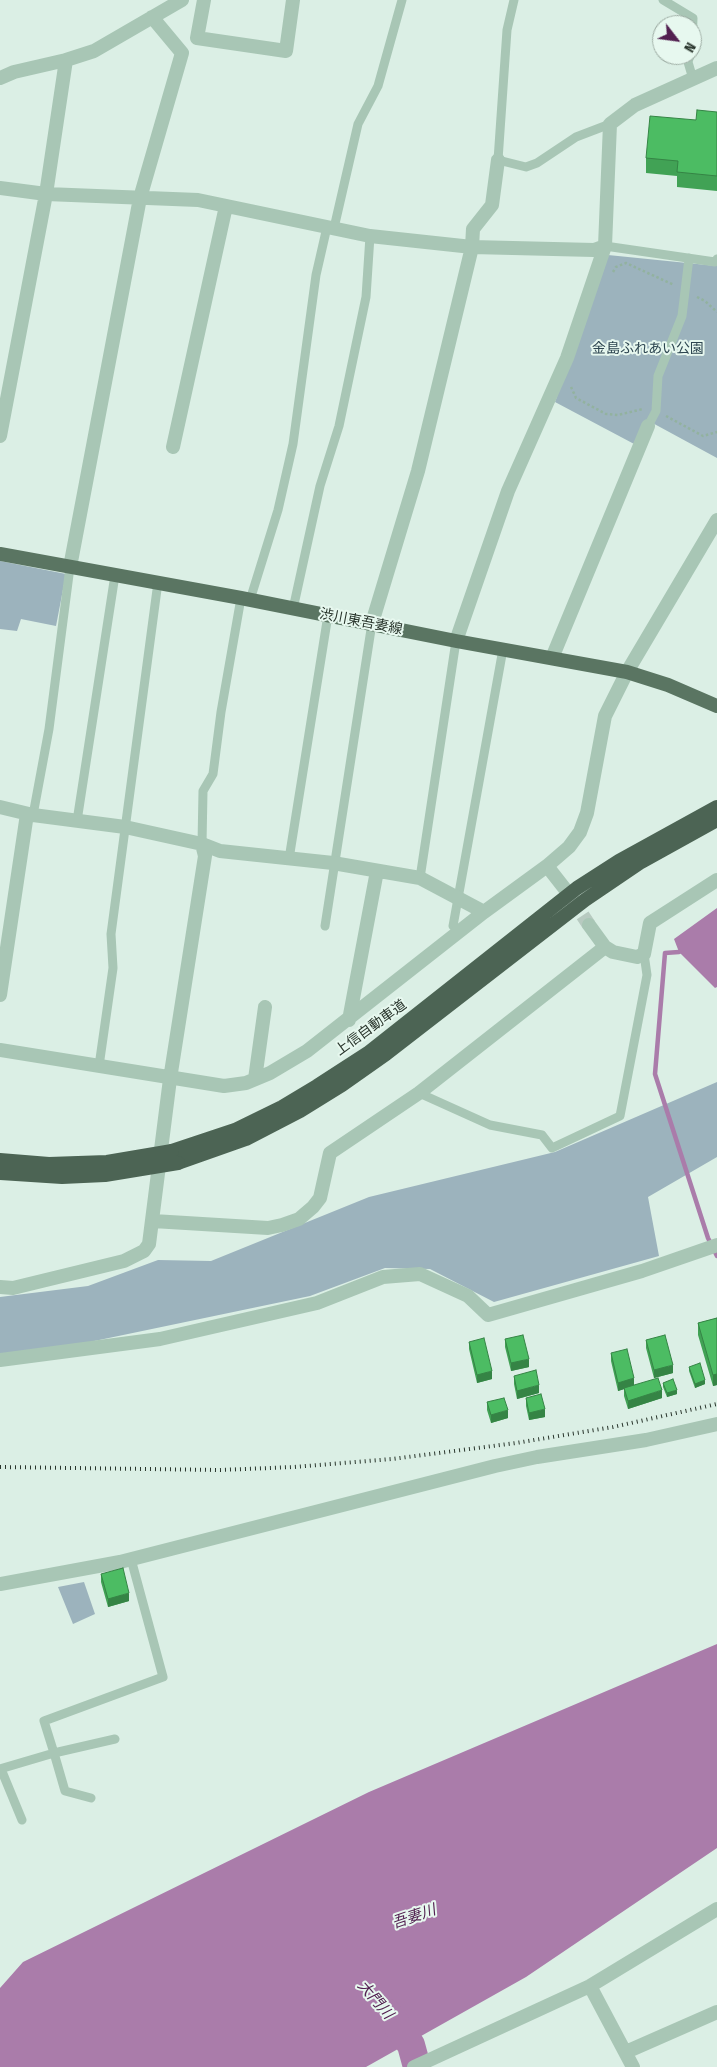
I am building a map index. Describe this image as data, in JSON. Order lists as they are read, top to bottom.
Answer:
{
  "streets": {
    "highway": ["上信自動車道"],
    "main road": ["渋川東吾妻線"]
  },
  "water": ["吾妻川", "大門川"],
  "parks": ["金島ふれあい公園"],
  "north": "bottom right"
}
